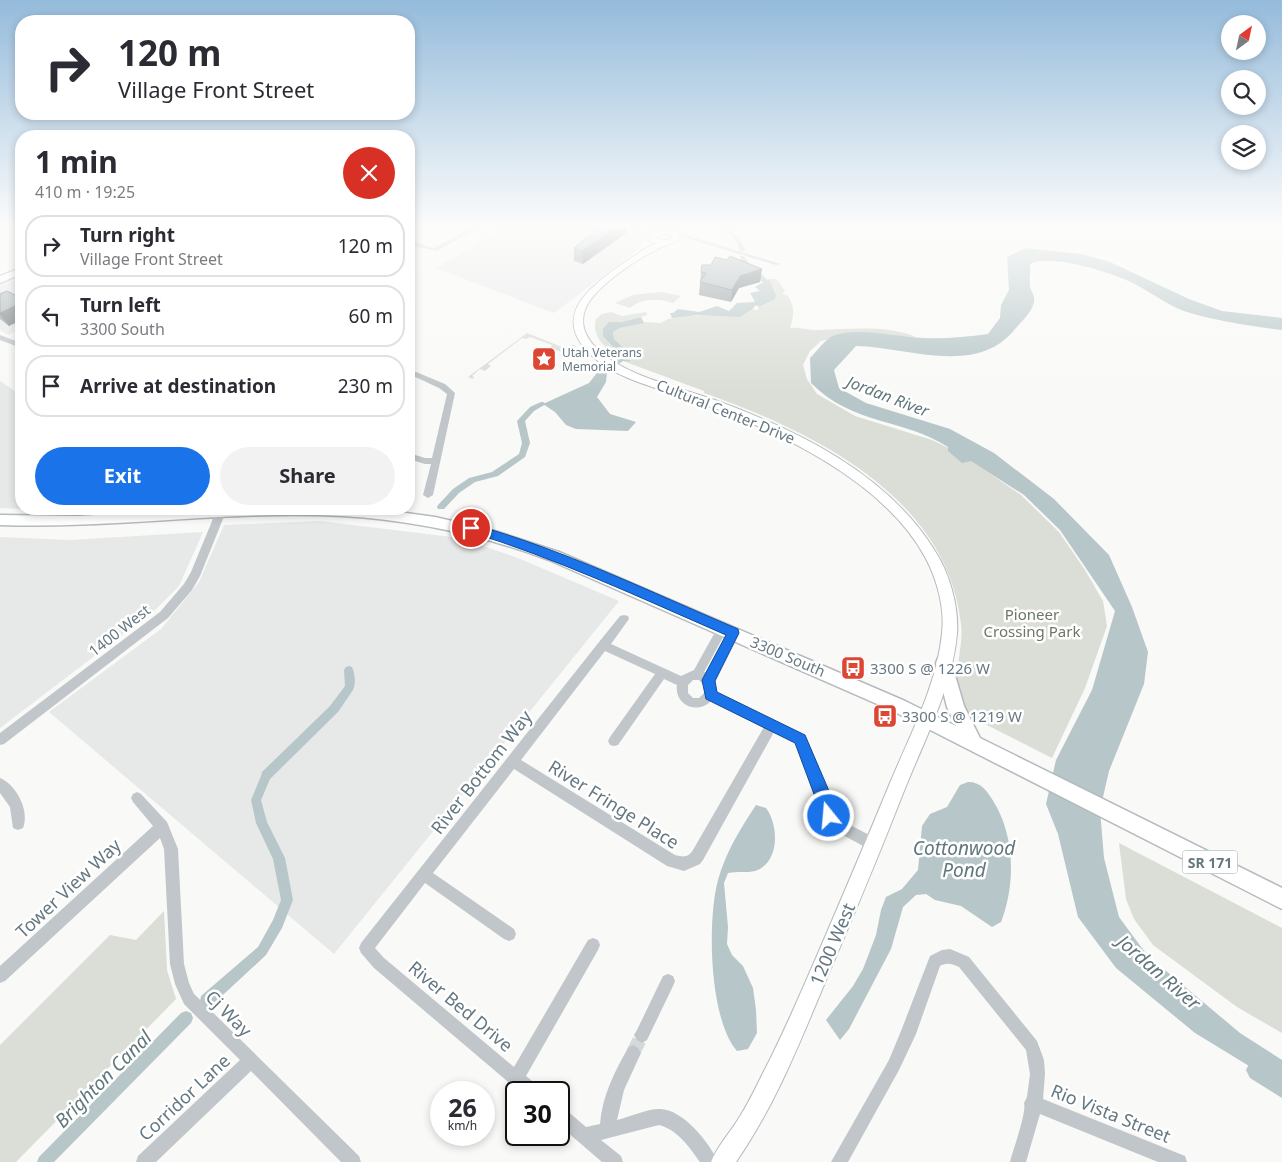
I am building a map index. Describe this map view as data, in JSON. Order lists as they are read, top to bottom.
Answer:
{
  "streets": {
    "main road": ["3300 South", "SR 171"],
    "street": [
      "Cultural Center Drive",
      "1400 West",
      "River Bottom Way",
      "River Fringe Place",
      "Tower View Way",
      "1200 West",
      "River Bed Drive",
      "Cj Way",
      "Corridor Lane",
      "Rio Vista Street"
    ]
  },
  "crossings": [
    ["Cultural Center Drive", "3300 South"],
    ["Cultural Center Drive", "1200 West"],
    ["3300 South", "1200 West"],
    ["River Bottom Way", "River Fringe Place"],
    ["River Bottom Way", "River Bed Drive"],
    ["Tower View Way", "Cj Way"],
    ["Cj Way", "Corridor Lane"]
  ],
  "water": ["Jordan River", "Cottonwood Pond", "Brighton Canal"],
  "parks": ["Pioneer Crossing Park"],
  "places": {
    "place": ["Utah Veterans Memorial"],
    "bus stop": ["3300 S @ 1226 W", "3300 S @ 1219 W"]
  },
  "north": "top right",
  "page": {
    "turn": ["120 m", "Village Front Street"],
    "heading": ["1 min", "410 m · 19:25"],
    "list": [
      {
        "name": "Turn right",
        "note": "Village Front Street",
        "value": "120 m"
      },
      {
        "name": "Turn left",
        "note": "3300 South",
        "value": "60 m"
      },
      {
        "name": "Arrive at destination",
        "value": "230 m"
      }
    ],
    "buttons": ["Exit", "Share"],
    "speed": "26 km/h",
    "limit": "30"
  }
}
